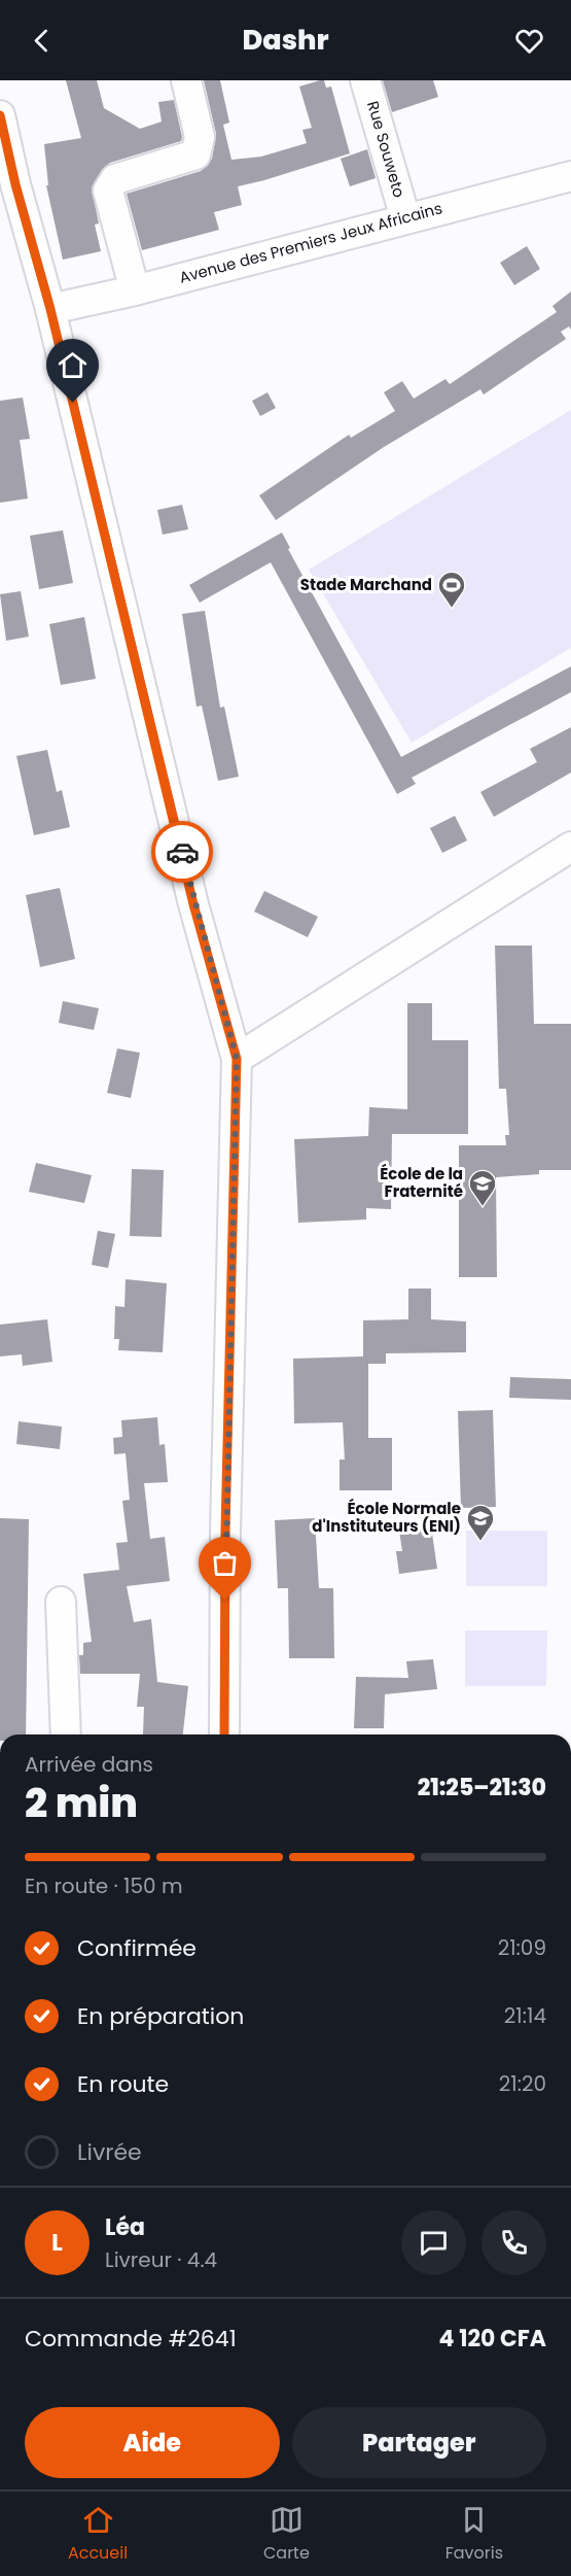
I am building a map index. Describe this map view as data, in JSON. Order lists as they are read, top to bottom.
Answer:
{
  "streets": {
    "street": ["Rue Souweto", "Avenue des Premiers Jeux Africains"]
  },
  "crossings": [
    ["Rue Souweto", "Avenue des Premiers Jeux Africains"]
  ],
  "places": {
    "sports": ["Stade Marchand"],
    "school or university": ["École de la Fraternité", "École Normale d'Instituteurs (ENI)"]
  },
  "page": {
    "header": "Dashr",
    "heading": ["2 min", "Arrivée dans", "21:25–21:30"],
    "panel": [
      "Léa",
      "Livreur · 4.4",
      "Commande #2641",
      "4 120 CFA"
    ],
    "bar": "En route · 150 m",
    "list": [
      ["Confirmée", "21:09"],
      ["En préparation", "21:14"],
      ["En route", "21:20"],
      "Livrée"
    ],
    "round": "L",
    "buttons": ["Aide", "Partager"],
    "tabs": ["Accueil", "Carte", "Favoris"]
  }
}
